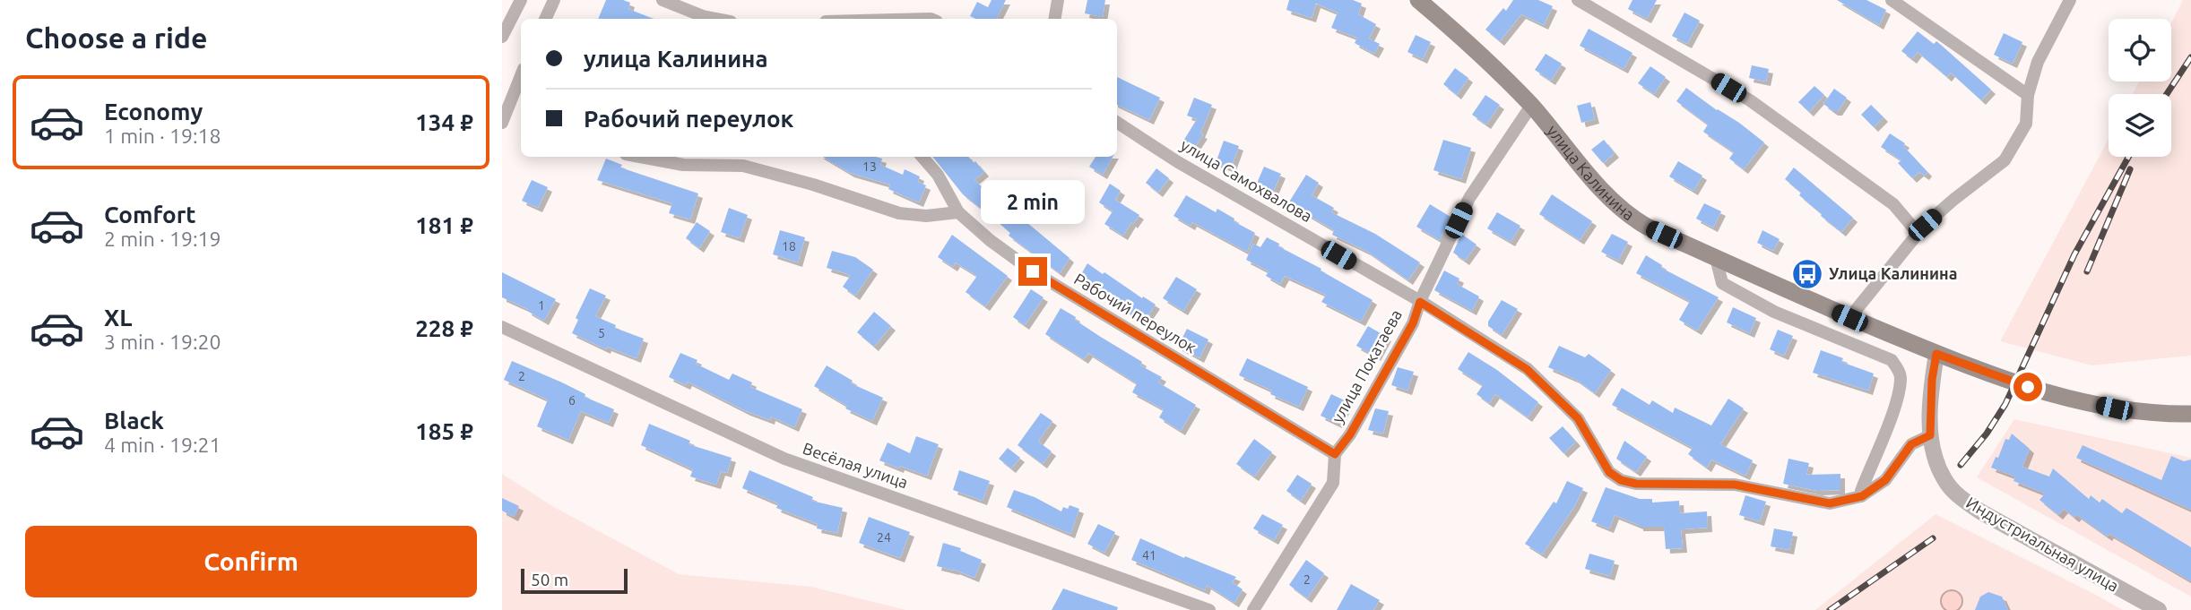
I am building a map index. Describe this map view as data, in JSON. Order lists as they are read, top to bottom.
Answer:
{
  "streets": {
    "main road": ["улица Калинина"],
    "street": [
      "улица Самохвалова",
      "Рабочий переулок",
      "улица Покатаева",
      "Весёлая улица",
      "Индустриальная улица"
    ]
  },
  "crossings": [
    ["улица Калинина", "улица Покатаева"],
    ["улица Калинина", "Индустриальная улица"],
    ["улица Самохвалова", "улица Покатаева"],
    ["улица Самохвалова", "Индустриальная улица"],
    ["Рабочий переулок", "улица Покатаева"]
  ],
  "places": {
    "bus stop": ["Улица Калинина"]
  },
  "house_numbers": [
    "13",
    "18",
    "1",
    "5",
    "2",
    "6",
    "24",
    "41",
    "2"
  ],
  "scale_bar": "50 m",
  "page": {
    "heading": "Choose a ride",
    "banner": ["улица Калинина", "Рабочий переулок"],
    "list": [
      {
        "name": "Economy",
        "note": "1 min · 19:18",
        "value": "134 ₽"
      },
      {
        "name": "Comfort",
        "note": "2 min · 19:19",
        "value": "181 ₽"
      },
      {
        "name": "XL",
        "note": "3 min · 19:20",
        "value": "228 ₽"
      },
      {
        "name": "Black",
        "note": "4 min · 19:21",
        "value": "185 ₽"
      }
    ],
    "bubble": "2 min",
    "buttons": "Confirm",
    "scale": "50 m"
  }
}
